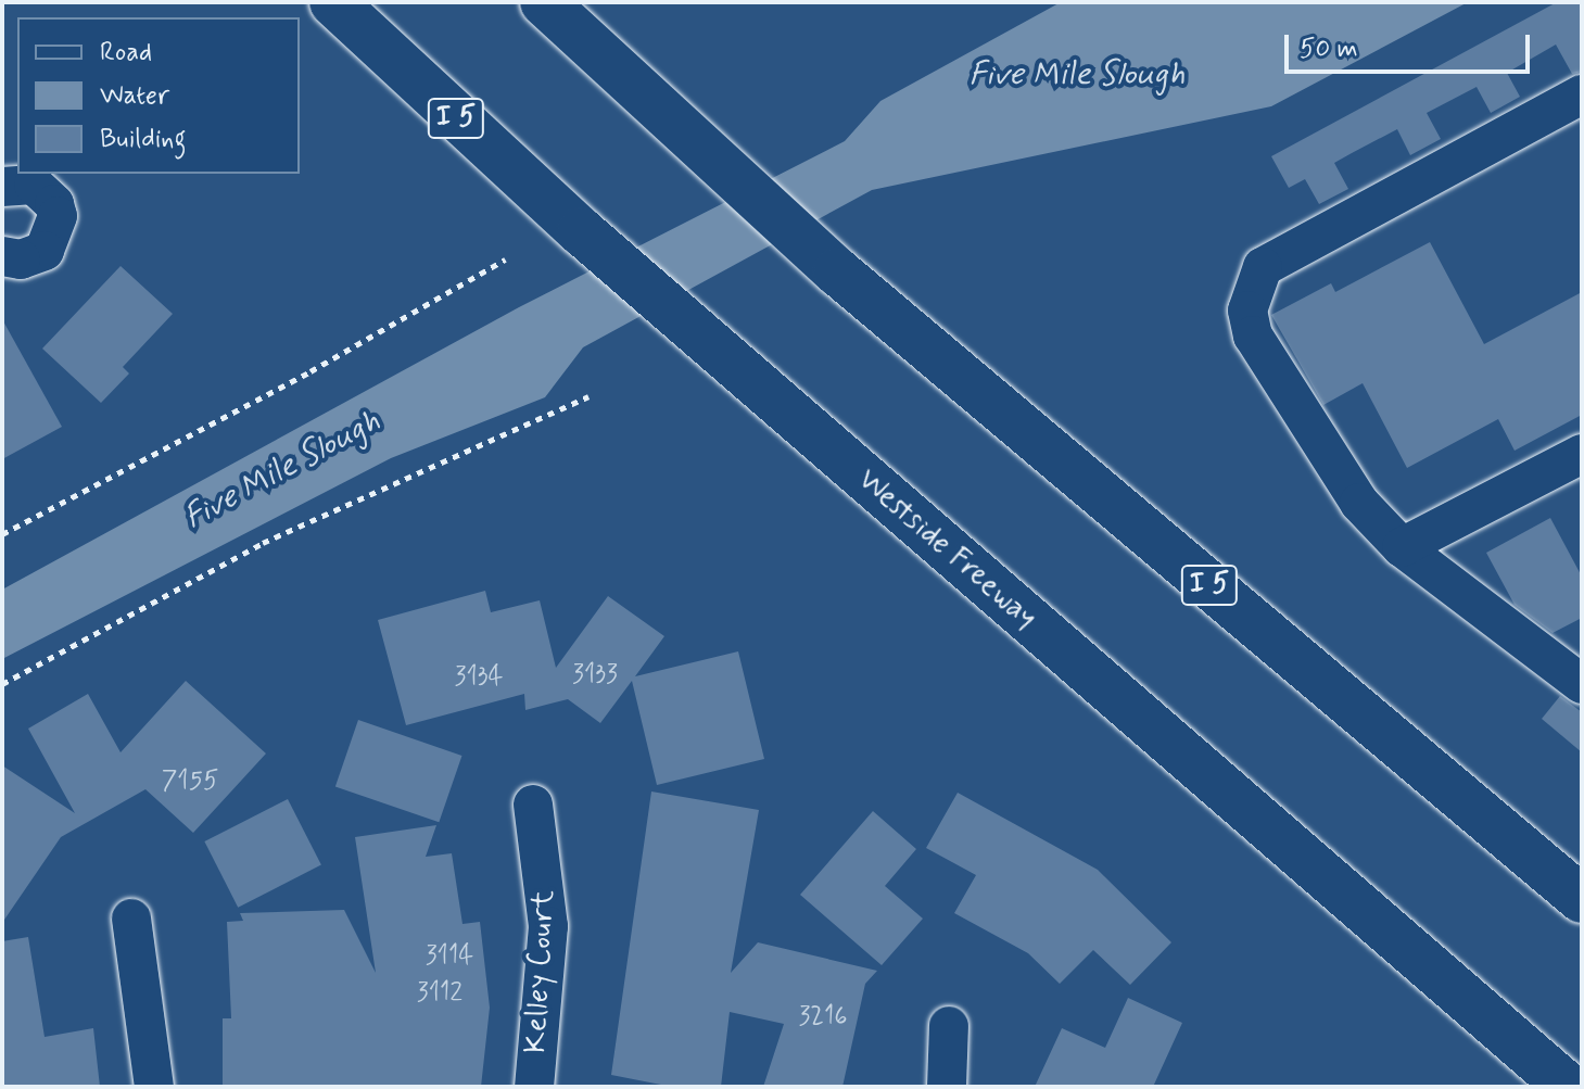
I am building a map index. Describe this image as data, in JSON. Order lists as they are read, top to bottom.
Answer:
{
  "streets": {
    "highway": ["I 5", "Westside Freeway"],
    "street": ["Kelley Court"]
  },
  "water": ["Five Mile Slough"],
  "house_numbers": [
    "3133",
    "3134",
    "7155",
    "3114",
    "3112",
    "3216"
  ],
  "legend": ["Road", "Water", "Building"],
  "scale_bar": "50 m"
}
